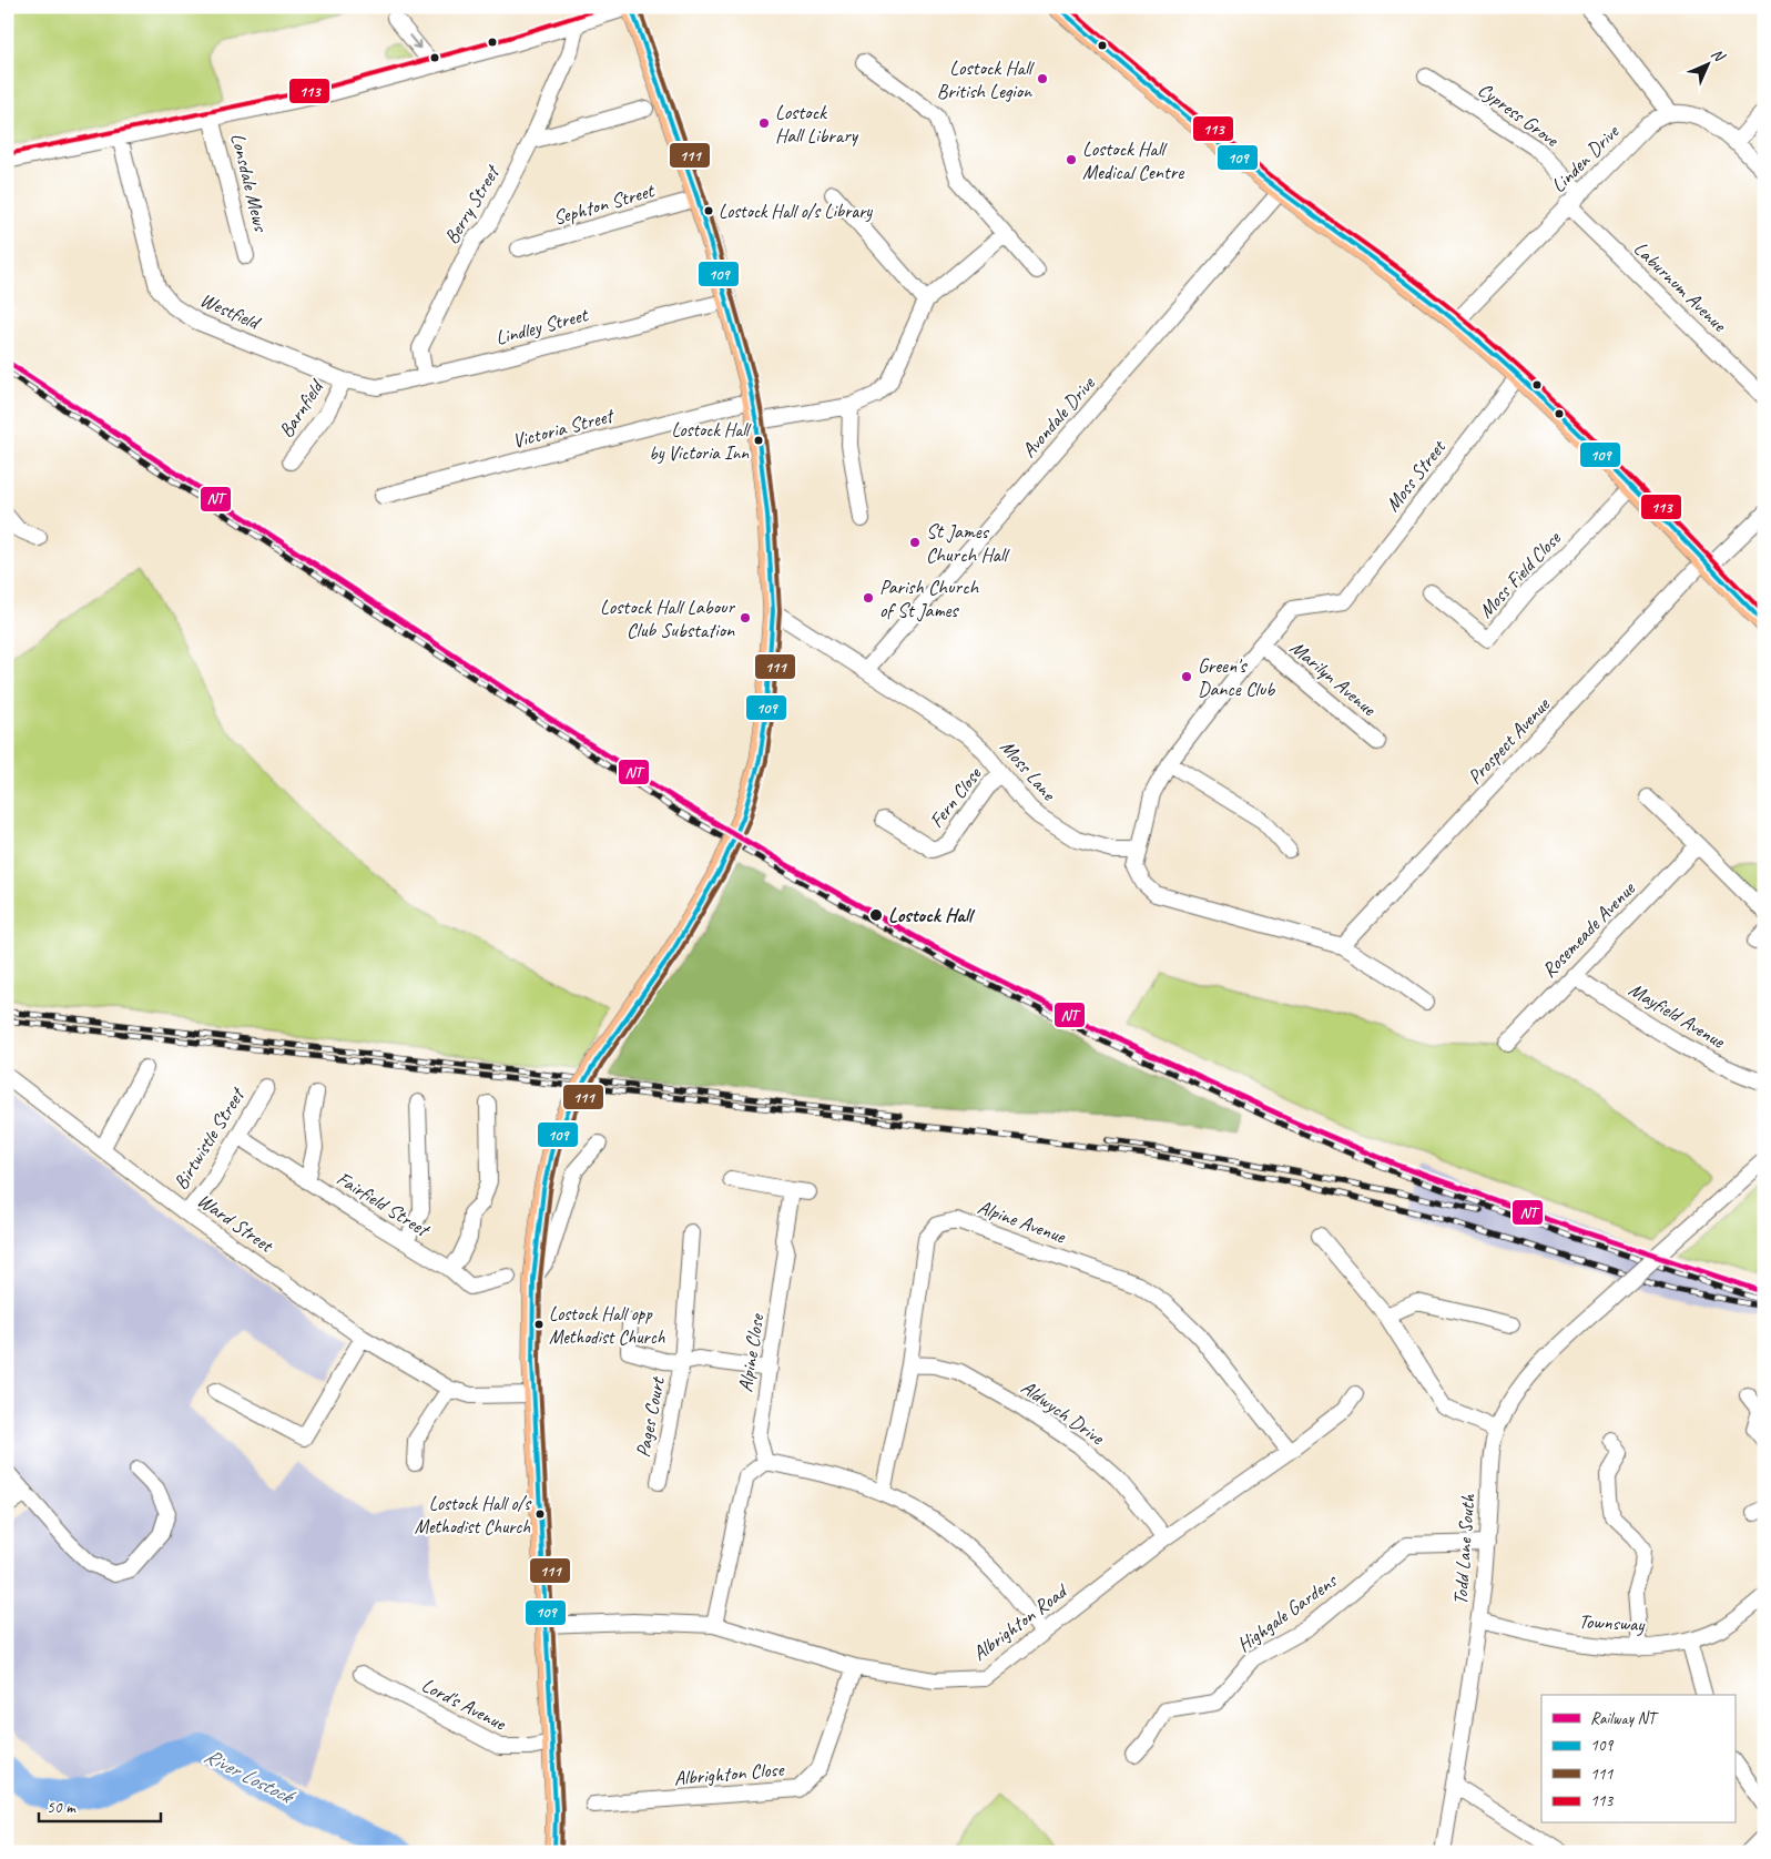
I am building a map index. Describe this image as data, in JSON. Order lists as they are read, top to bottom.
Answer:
{
  "streets": {
    "street": [
      "Cypress Grove",
      "Linden Drive",
      "Lonsdale Mews",
      "Sephton Street",
      "Berry Street",
      "Laburnum Avenue",
      "Westfield",
      "Lindley Street",
      "Barnfield",
      "Avondale Drive",
      "Victoria Street",
      "Moss Street",
      "Moss Field Close",
      "Marilyn Avenue",
      "Prospect Avenue",
      "Moss Lane",
      "Fern Close",
      "Rosemeade Avenue",
      "Mayfield Avenue",
      "Birtwistle Street",
      "Fairfield Street",
      "Alpine Avenue",
      "Ward Street",
      "Alpine Close",
      "Aldwych Drive",
      "Pages Court",
      "Todd Lane South",
      "Highgale Gardens",
      "Albrighton Road",
      "Townsway",
      "Lord's Avenue",
      "Albrighton Close"
    ]
  },
  "crossings": [
    ["Cypress Grove", "Linden Drive"],
    ["Linden Drive", "Laburnum Avenue"],
    ["Berry Street", "Lindley Street"],
    ["Westfield", "Lindley Street"],
    ["Westfield", "Barnfield"],
    ["Avondale Drive", "Moss Lane"],
    ["Moss Street", "Marilyn Avenue"],
    ["Moss Lane", "Fern Close"],
    ["Rosemeade Avenue", "Mayfield Avenue"],
    ["Birtwistle Street", "Fairfield Street"],
    ["Birtwistle Street", "Ward Street"],
    ["Alpine Avenue", "Aldwych Drive"],
    ["Alpine Avenue", "Albrighton Road"],
    ["Alpine Close", "Pages Court"],
    ["Aldwych Drive", "Albrighton Road"],
    ["Todd Lane South", "Highgale Gardens"],
    ["Todd Lane South", "Townsway"],
    ["Albrighton Road", "Albrighton Close"]
  ],
  "water": ["River Lostock"],
  "places": [
    "Lostock Hall British Legion",
    "Lostock Hall Library",
    "Lostock Hall Medical Centre",
    "Lostock Hall o/s Library",
    "Lostock Hall by Victoria Inn",
    "St James Church Hall",
    "Parish Church of St James",
    "Lostock Hall Labour Club Substation",
    "Green's Dance Club",
    "Lostock Hall",
    "Lostock Hall opp Methodist Church",
    "Lostock Hall o/s Methodist Church"
  ],
  "lines": [
    "transit line 109",
    "transit line 111",
    "transit line 113",
    "rail line NT"
  ],
  "legend": [
    "Railway NT",
    "109",
    "111",
    "113"
  ],
  "scale_bar": "50 m",
  "north": "top right"
}
